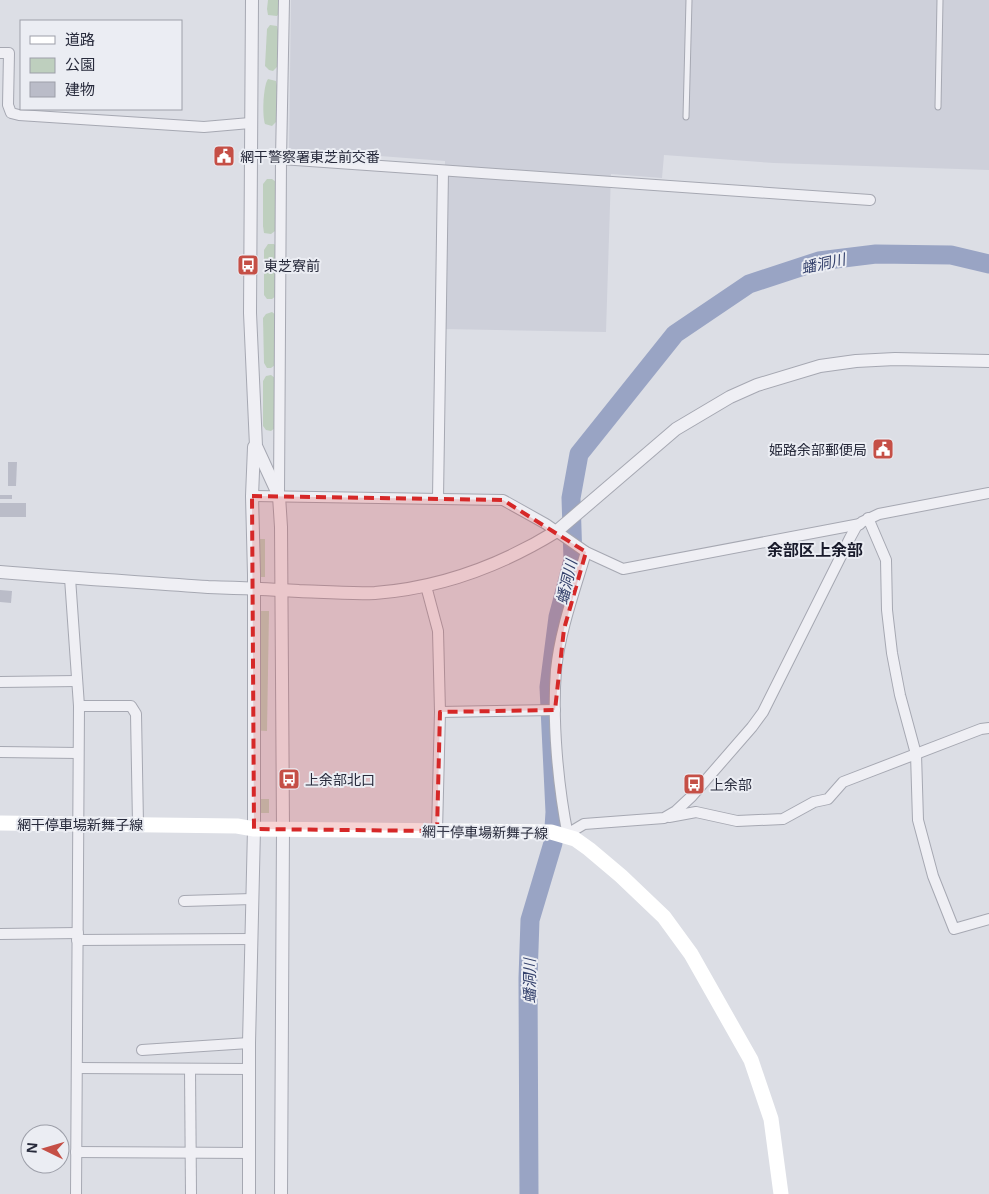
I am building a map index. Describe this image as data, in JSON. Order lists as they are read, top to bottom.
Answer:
{
  "streets": {
    "main road": ["網干停車場新舞子線"]
  },
  "districts": ["余部区上余部"],
  "water": ["蟠洞川"],
  "places": {
    "public building": ["網干警察署東芝前交番", "姫路余部郵便局"],
    "bus stop": ["東芝寮前", "上余部北口", "上余部"]
  },
  "legend": ["道路", "公園", "建物"],
  "north": "left"
}
